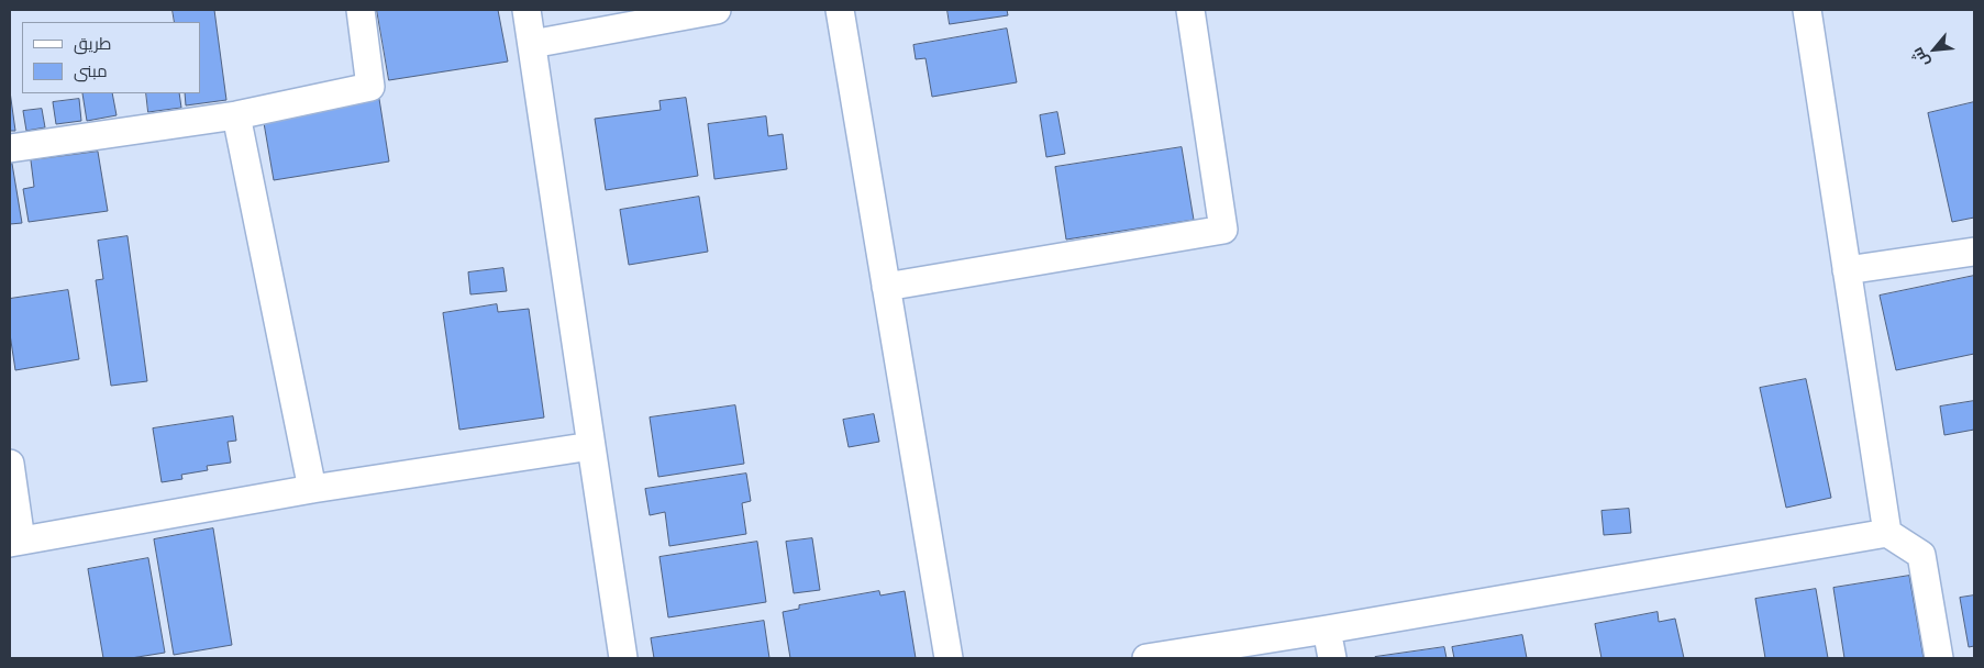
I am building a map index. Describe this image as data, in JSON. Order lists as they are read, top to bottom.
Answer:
{
  "legend": ["طريق", "مبنى"],
  "north": "bottom left"
}
